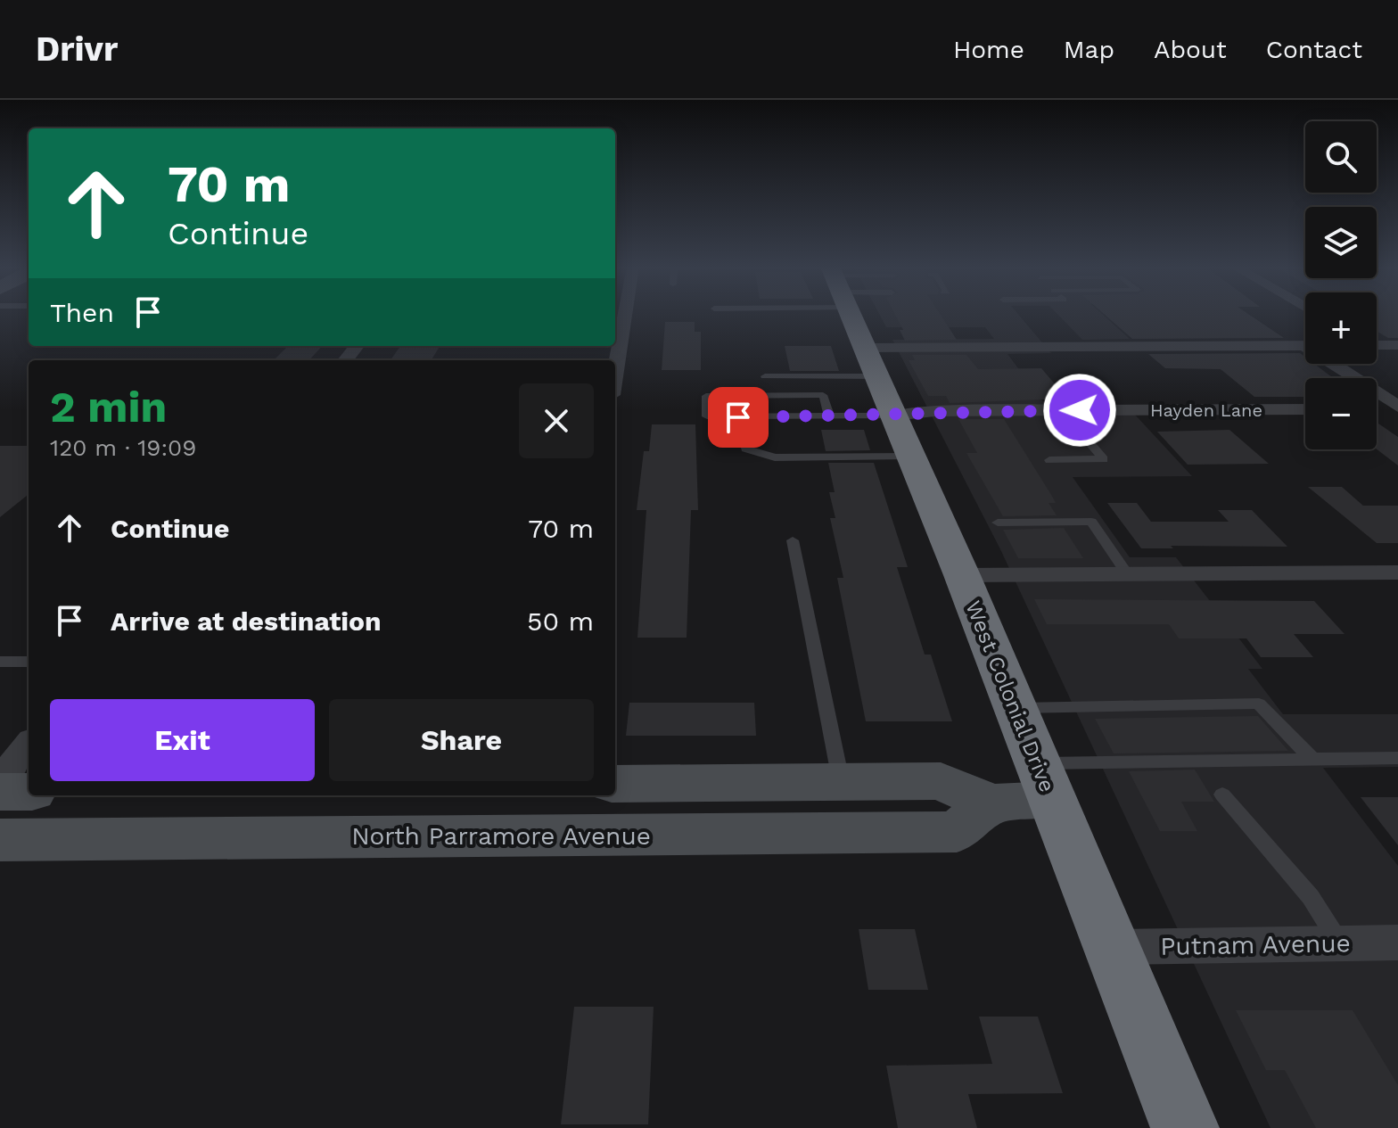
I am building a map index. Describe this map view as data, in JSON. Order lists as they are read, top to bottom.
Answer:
{
  "streets": {
    "highway": ["West Colonial Drive"],
    "street": ["Hayden Lane", "North Parramore Avenue", "Putnam Avenue"]
  },
  "crossings": [
    ["Hayden Lane", "West Colonial Drive"],
    ["West Colonial Drive", "Putnam Avenue"]
  ],
  "page": {
    "header": "Drivr",
    "nav": [
      "Home",
      "Map",
      "About",
      "Contact"
    ],
    "map_buttons": ["+", "−"],
    "turn": ["70 m", "Continue"],
    "then": "Then",
    "heading": ["2 min", "120 m · 19:09"],
    "list": [
      {
        "name": "Continue",
        "value": "70 m"
      },
      {
        "name": "Arrive at destination",
        "value": "50 m"
      }
    ],
    "buttons": ["Exit", "Share"]
  }
}
